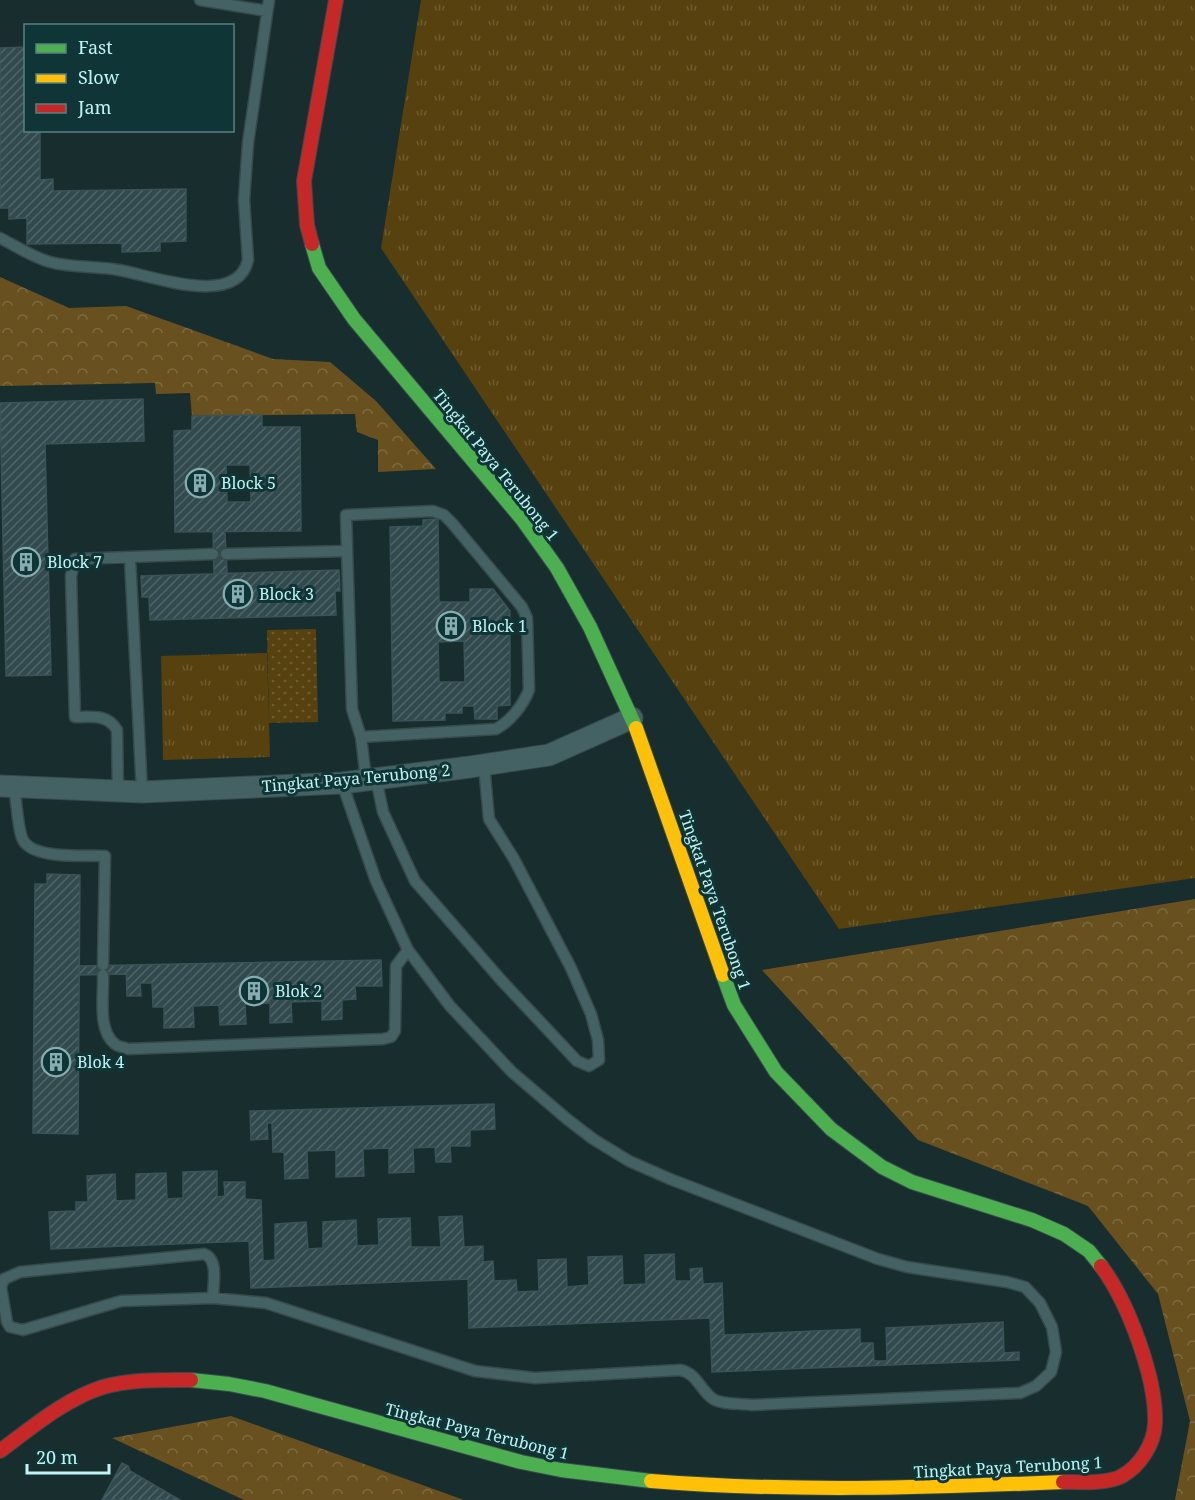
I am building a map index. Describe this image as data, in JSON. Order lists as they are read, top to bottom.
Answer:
{
  "streets": {
    "street": ["Tingkat Paya Terubong 1", "Tingkat Paya Terubong 2"]
  },
  "crossings": [
    ["Tingkat Paya Terubong 1", "Tingkat Paya Terubong 2"]
  ],
  "places": {
    "building": [
      "Block 5",
      "Block 7",
      "Block 3",
      "Block 1",
      "Blok 2",
      "Blok 4"
    ]
  },
  "legend": ["Fast", "Slow", "Jam"],
  "scale_bar": "20 m"
}
